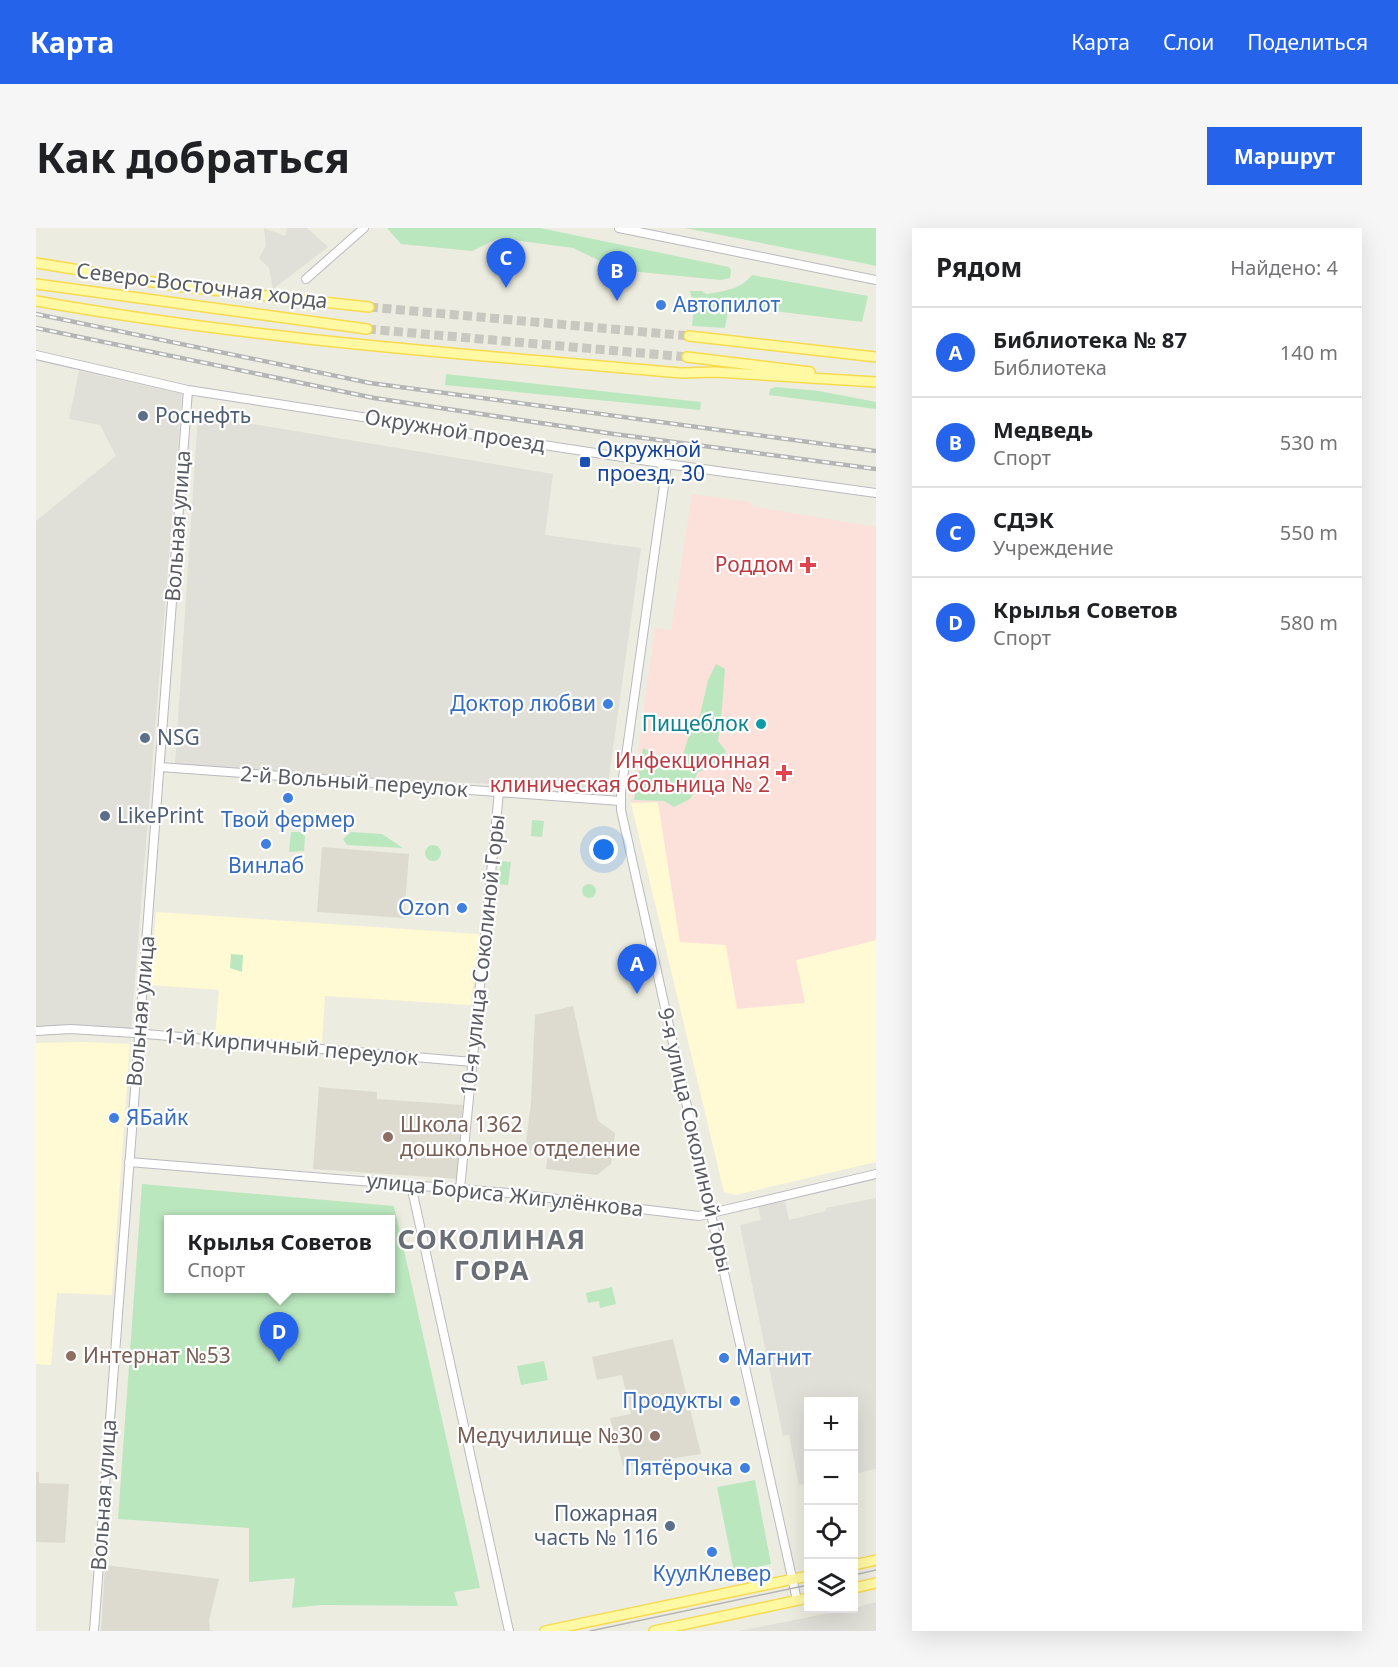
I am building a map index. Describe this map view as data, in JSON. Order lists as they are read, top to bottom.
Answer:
{
  "streets": {
    "main road": ["Северо-Восточная хорда"],
    "street": [
      "Окружной проезд",
      "Вольная улица",
      "2-й Вольный переулок",
      "10-я улица Соколиной Горы",
      "1-й Кирпичный переулок",
      "9-я улица Соколиной Горы",
      "улица Бориса Жигулёнкова"
    ]
  },
  "crossings": [
    ["Окружной проезд", "Вольная улица"],
    ["Окружной проезд", "9-я улица Соколиной Горы"],
    ["Вольная улица", "2-й Вольный переулок"],
    ["Вольная улица", "1-й Кирпичный переулок"],
    ["Вольная улица", "улица Бориса Жигулёнкова"],
    ["2-й Вольный переулок", "10-я улица Соколиной Горы"],
    ["2-й Вольный переулок", "9-я улица Соколиной Горы"],
    ["10-я улица Соколиной Горы", "1-й Кирпичный переулок"],
    ["10-я улица Соколиной Горы", "улица Бориса Жигулёнкова"],
    ["9-я улица Соколиной Горы", "улица Бориса Жигулёнкова"]
  ],
  "districts": ["СОКОЛИНАЯ ГОРА"],
  "places": {
    "other": [
      "Автопилот",
      "Роснефть",
      "Доктор любви",
      "Пищеблок",
      "NSG",
      "Твой фермер",
      "LikePrint",
      "Винлаб",
      "Ozon",
      "ЯБайк",
      "Школа 1362 дошкольное отделение",
      "Интернат №53",
      "Магнит",
      "Продукты",
      "Медучилище №30",
      "Пятёрочка",
      "Пожарная часть № 116",
      "КуулКлевер"
    ],
    "transit": ["Окружной проезд, 30"],
    "health": ["Роддом", "Инфекционная клиническая больница № 2"]
  },
  "page": {
    "header": "Карта",
    "nav": ["Карта", "Слои", "Поделиться"],
    "buttons": "Маршрут",
    "title": "Как добраться",
    "heading": ["Рядом", "Найдено: 4"],
    "pins": [
      "C",
      "B",
      "A",
      "D"
    ],
    "list": [
      {
        "mark": "A",
        "name": "Библиотека № 87",
        "note": "Библиотека",
        "value": "140 m"
      },
      {
        "mark": "B",
        "name": "Медведь",
        "note": "Спорт",
        "value": "530 m"
      },
      {
        "mark": "C",
        "name": "СДЭК",
        "note": "Учреждение",
        "value": "550 m"
      },
      {
        "mark": "D",
        "name": "Крылья Советов",
        "note": "Спорт",
        "value": "580 m"
      }
    ],
    "popup": ["Крылья Советов", "Спорт"],
    "map_buttons": ["+", "−"]
  }
}
